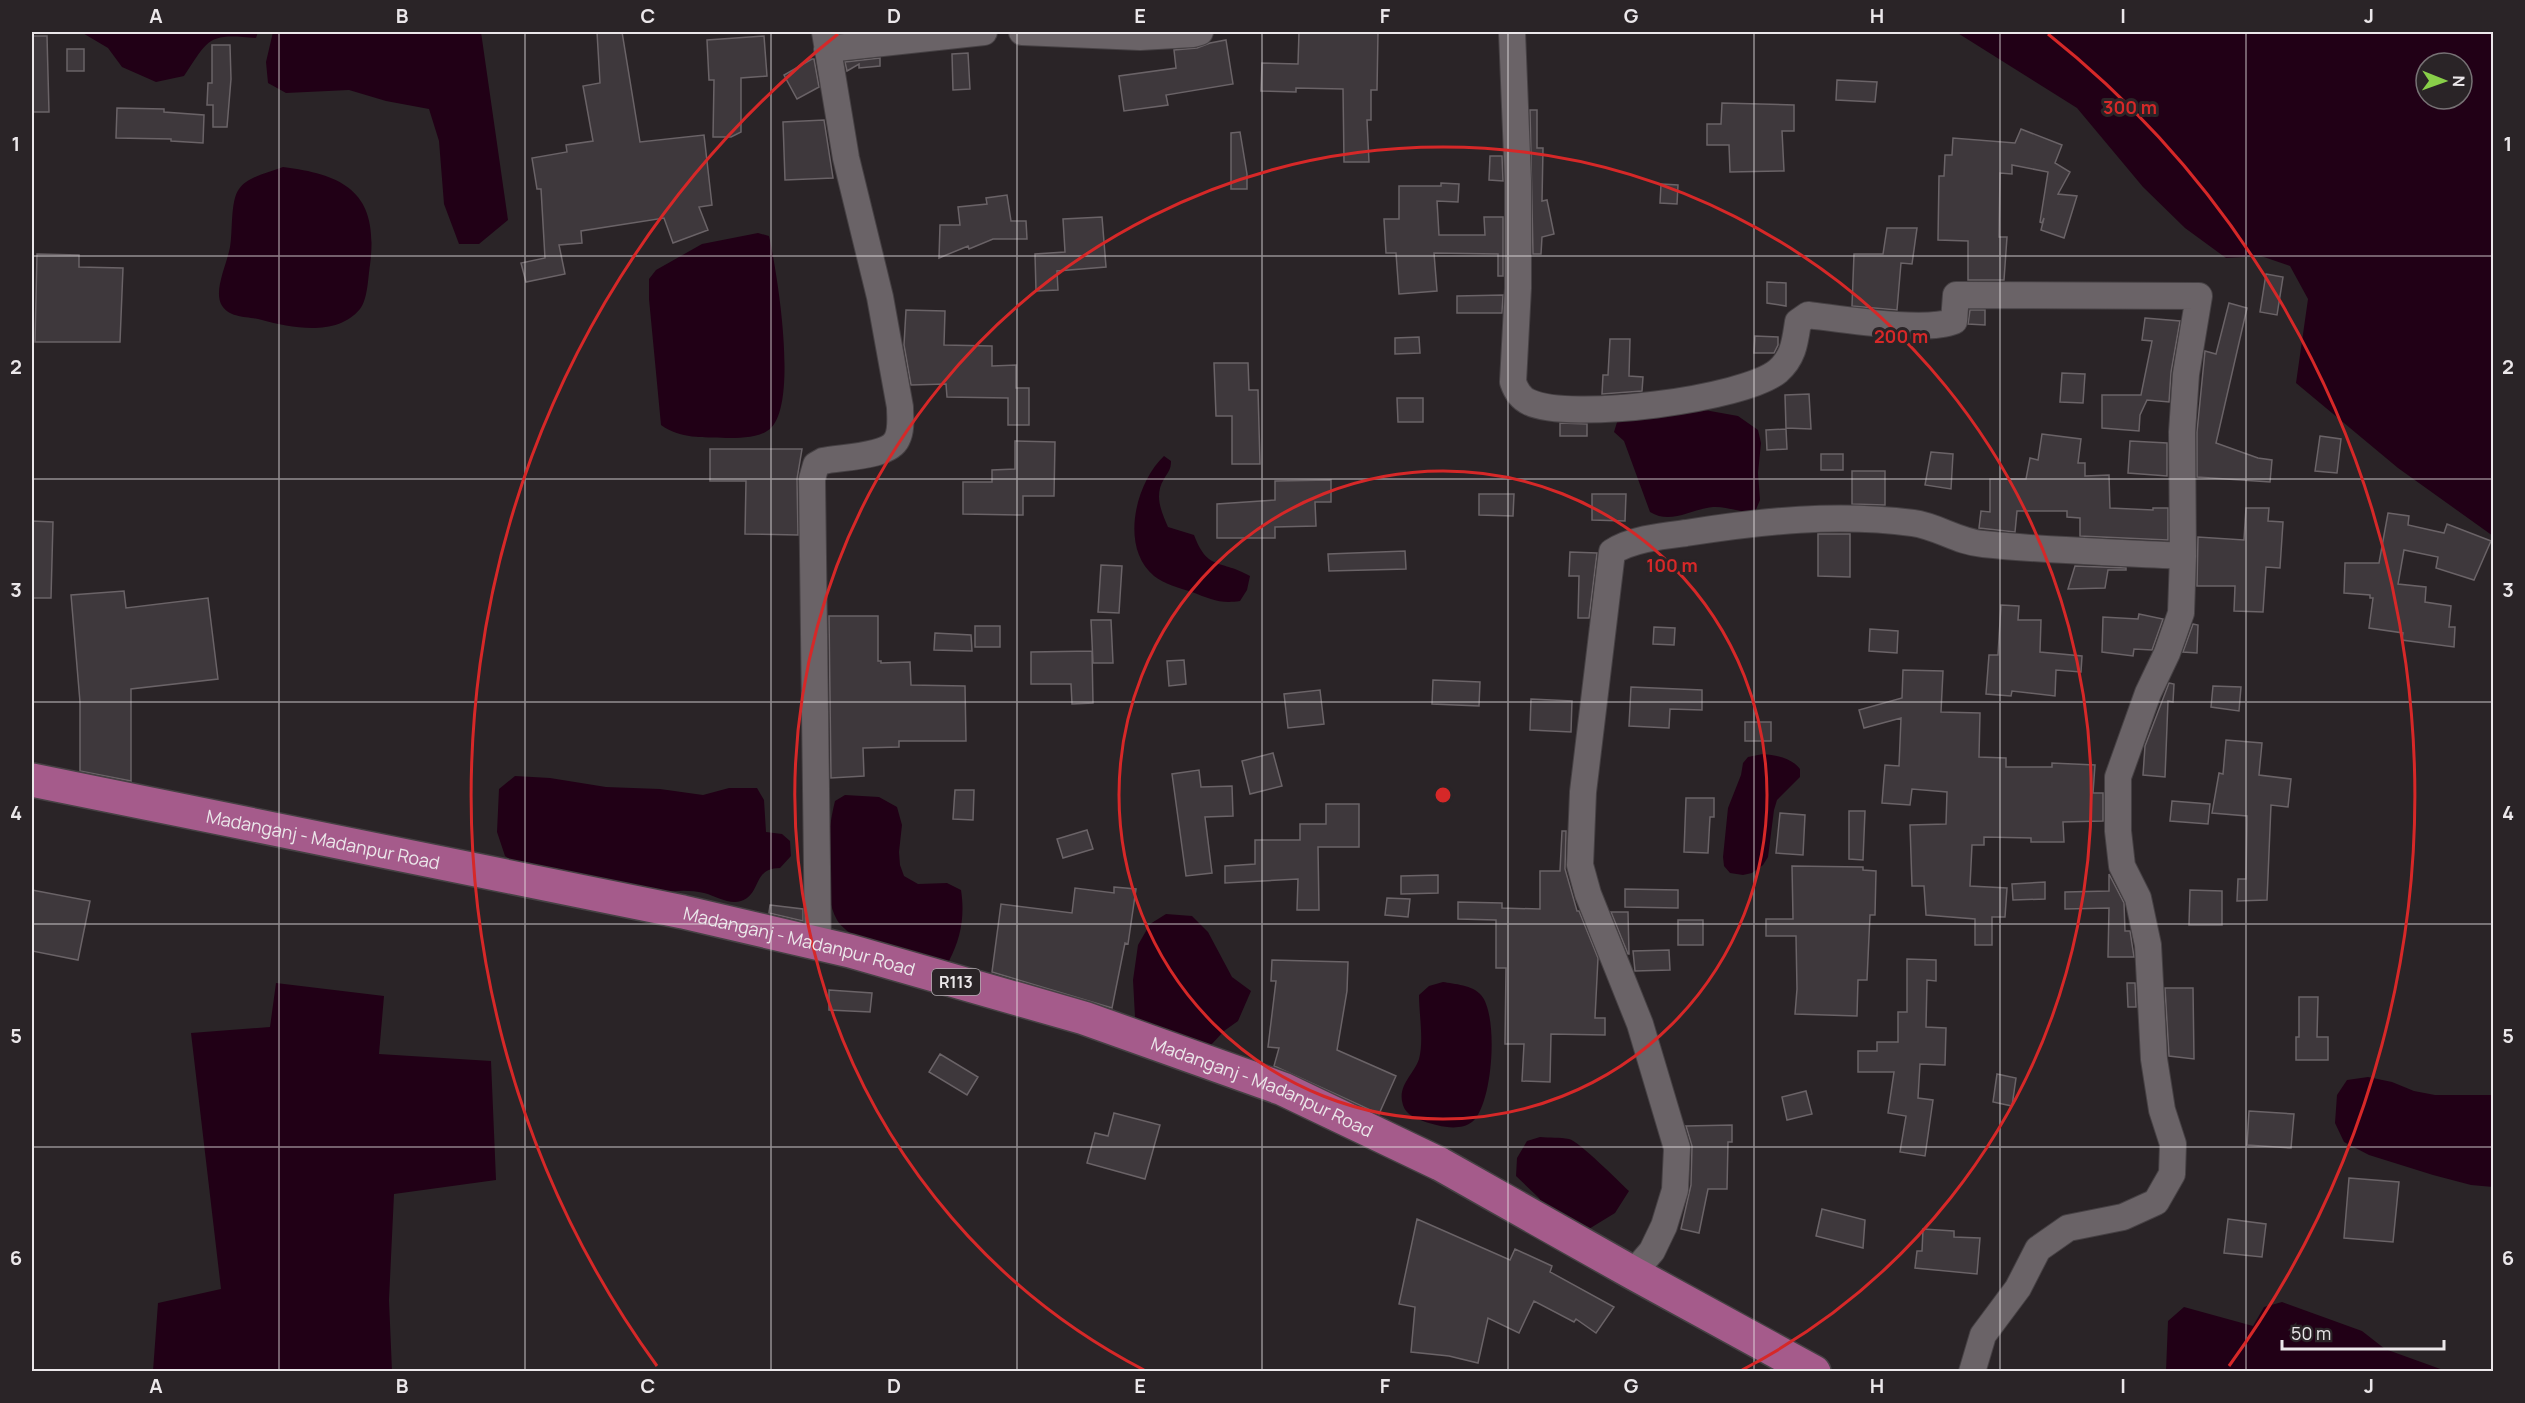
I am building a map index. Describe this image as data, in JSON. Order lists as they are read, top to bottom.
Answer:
{
  "streets": {
    "main road": ["Madanganj - Madanpur Road", "R113"]
  },
  "scale_bar": "50 m",
  "north": "right",
  "grid": {
    "columns": [
      "A",
      "B",
      "C",
      "D",
      "E",
      "F",
      "G",
      "H",
      "I",
      "J"
    ],
    "rows": [
      "1",
      "2",
      "3",
      "4",
      "5",
      "6"
    ]
  },
  "rings": ["300 m", "200 m", "100 m"]
}
